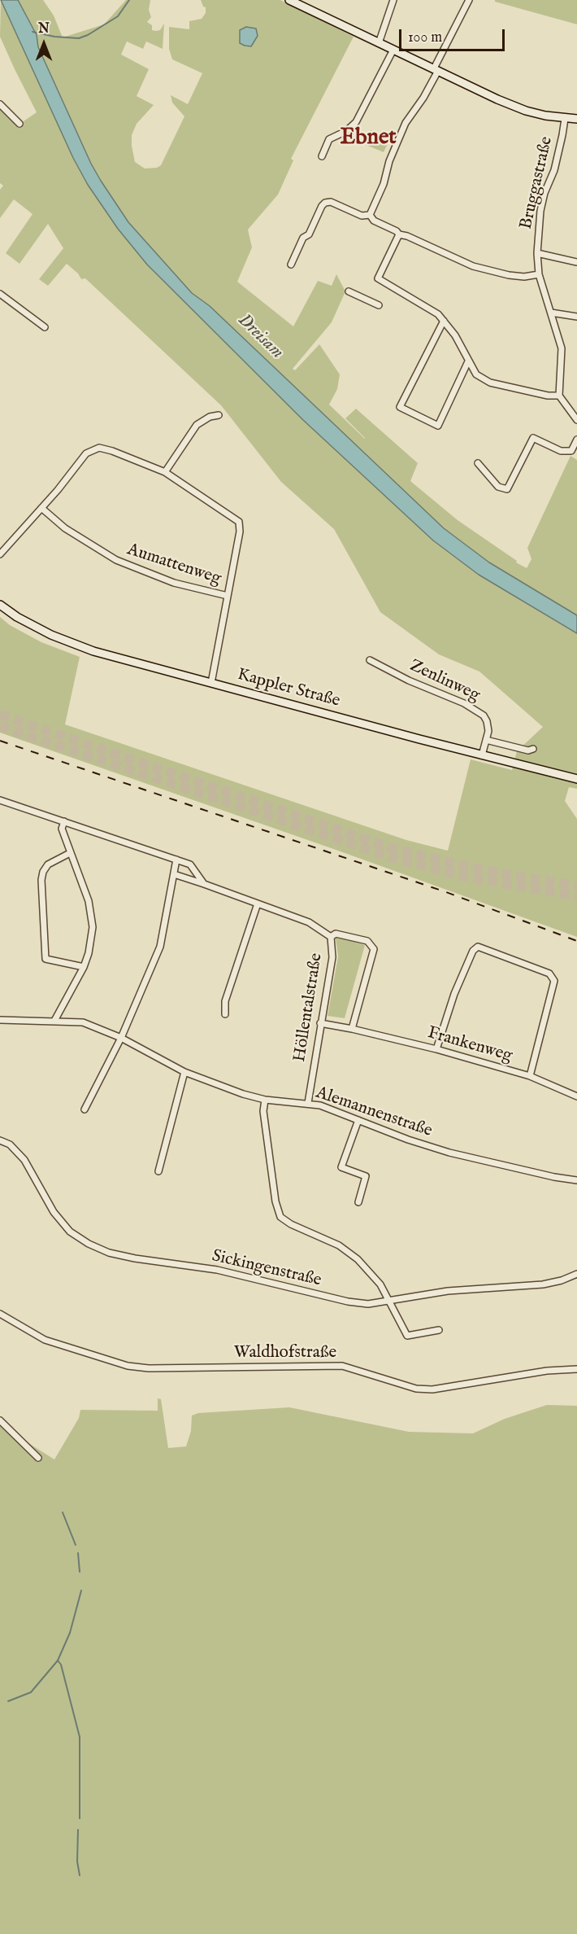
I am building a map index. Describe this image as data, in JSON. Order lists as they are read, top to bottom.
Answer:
{
  "streets": {
    "street": [
      "Bruggastraße",
      "Aumattenweg",
      "Zenlinweg",
      "Kappler Straße",
      "Höllentalstraße",
      "Frankenweg",
      "Alemannenstraße",
      "Sickingenstraße",
      "Waldhofstraße"
    ]
  },
  "crossings": [
    ["Zenlinweg", "Kappler Straße"],
    ["Höllentalstraße", "Frankenweg"],
    ["Höllentalstraße", "Alemannenstraße"]
  ],
  "districts": ["Ebnet"],
  "water": ["Dreisam"],
  "scale_bar": "100 m",
  "north": "top"
}
